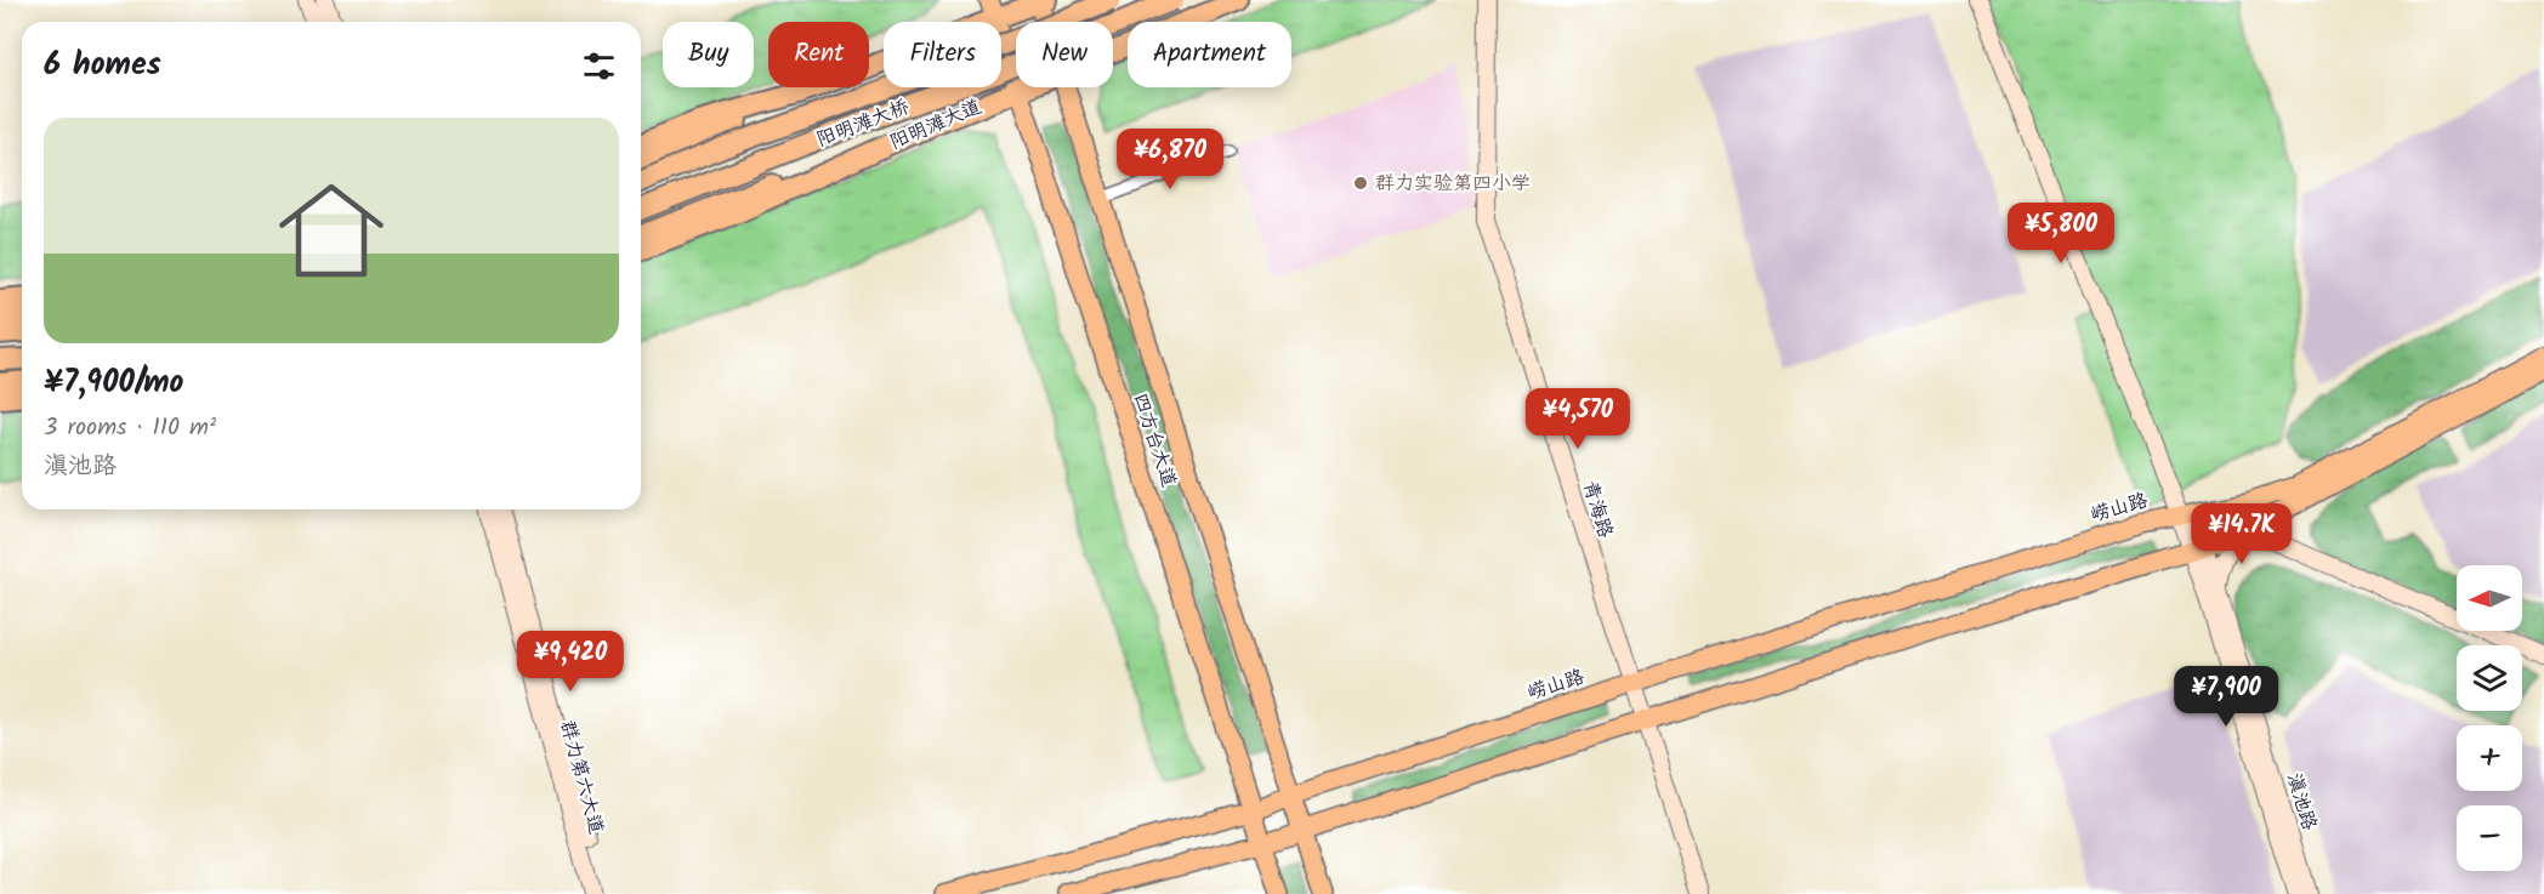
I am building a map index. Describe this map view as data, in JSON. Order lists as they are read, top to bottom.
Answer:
{
  "streets": {
    "highway": ["阳明滩大桥", "阳明滩大道"],
    "main road": ["四方台大道", "崂山路"],
    "street": ["青海路", "群力第六大道", "滇池路"]
  },
  "crossings": [
    ["阳明滩大道", "四方台大道"],
    ["四方台大道", "崂山路"],
    ["崂山路", "青海路"],
    ["崂山路", "滇池路"]
  ],
  "places": ["群力实验第四小学"],
  "north": "left",
  "page": {
    "chip": [
      "Buy",
      "Rent",
      "Filters",
      "New",
      "Apartment"
    ],
    "heading": "6 homes",
    "list": [
      {
        "name": "¥7,900/mo",
        "note": "3 rooms · 110 m² · 滇池路"
      }
    ],
    "price": [
      "¥6,870",
      "¥5,800",
      "¥4,570",
      "¥14.7K",
      "¥9,420",
      "¥7,900"
    ],
    "map_buttons": ["+", "−"]
  }
}
